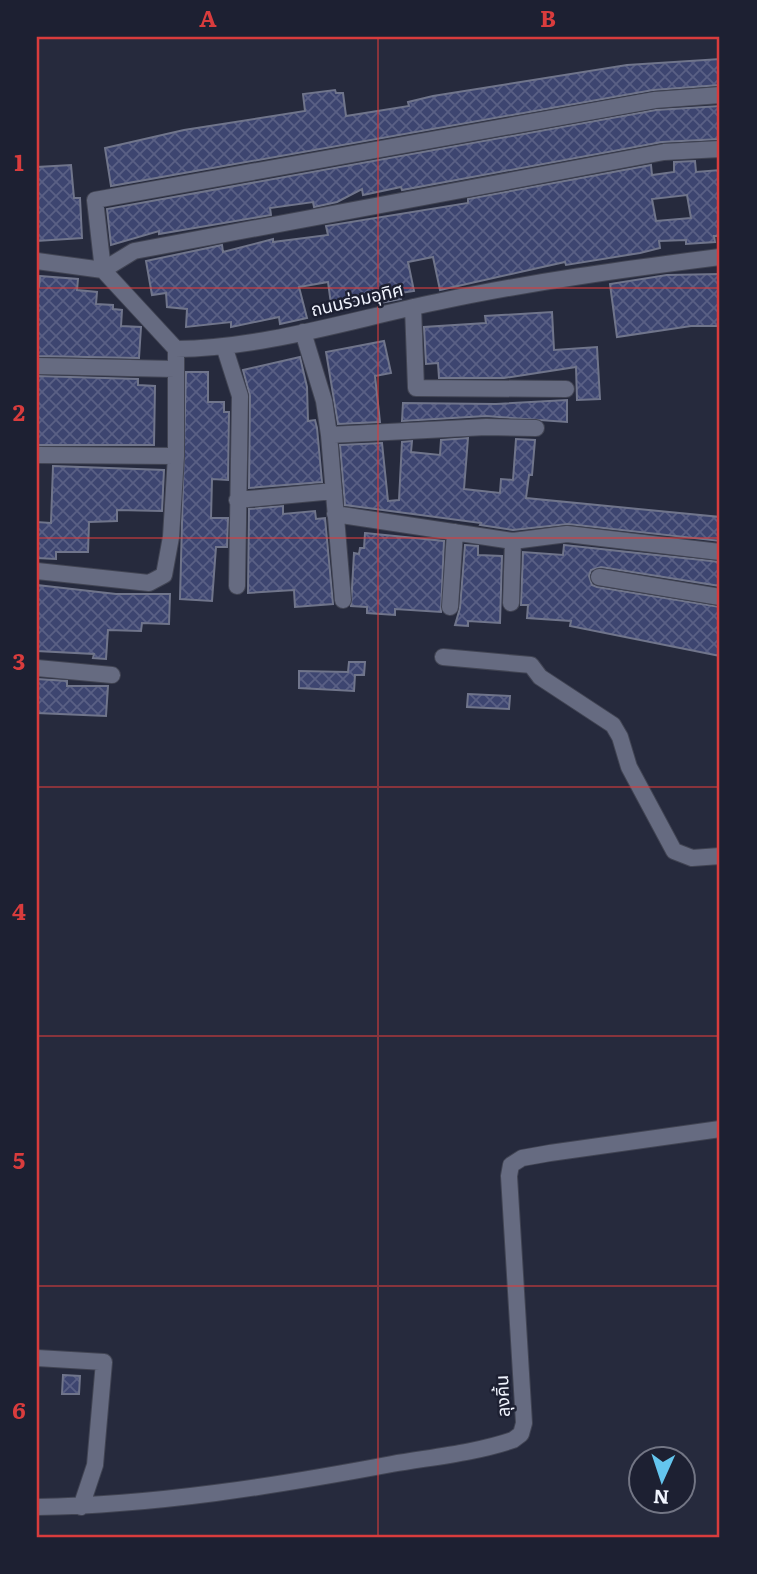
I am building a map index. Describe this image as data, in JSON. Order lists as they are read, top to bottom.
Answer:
{
  "streets": {
    "street": ["ถนนร่วมอุทิศ", "ลุงคิ้น"]
  },
  "north": "bottom",
  "grid": {
    "columns": ["A", "B"],
    "rows": [
      "1",
      "2",
      "3",
      "4",
      "5",
      "6"
    ]
  }
}
